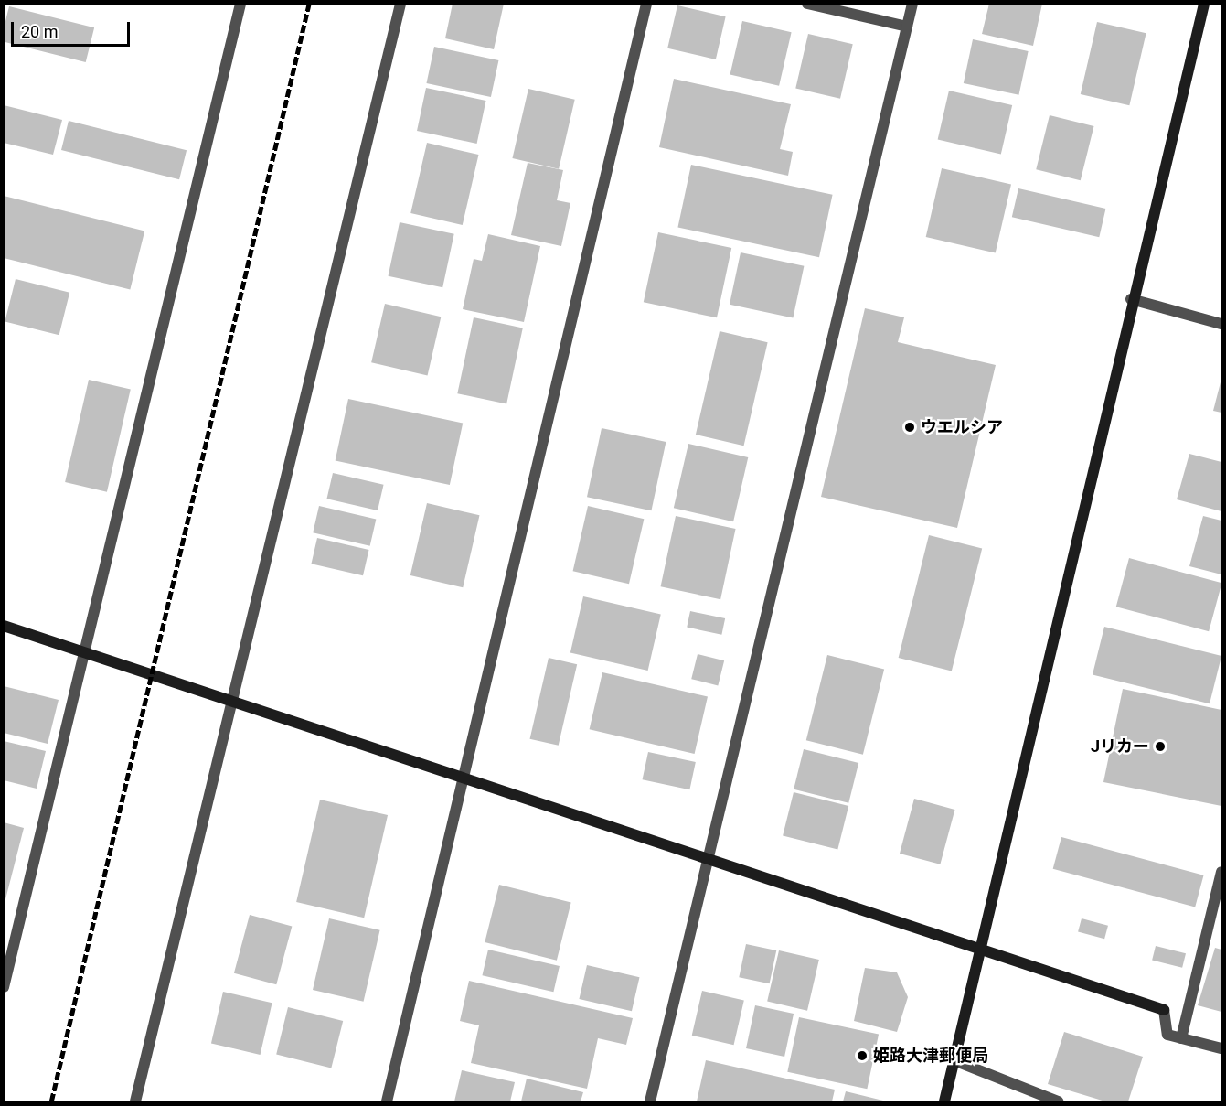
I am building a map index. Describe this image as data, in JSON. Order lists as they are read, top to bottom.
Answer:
{
  "places": ["ウエルシア", "Jリカー", "姫路大津郵便局"],
  "scale_bar": "20 m"
}
